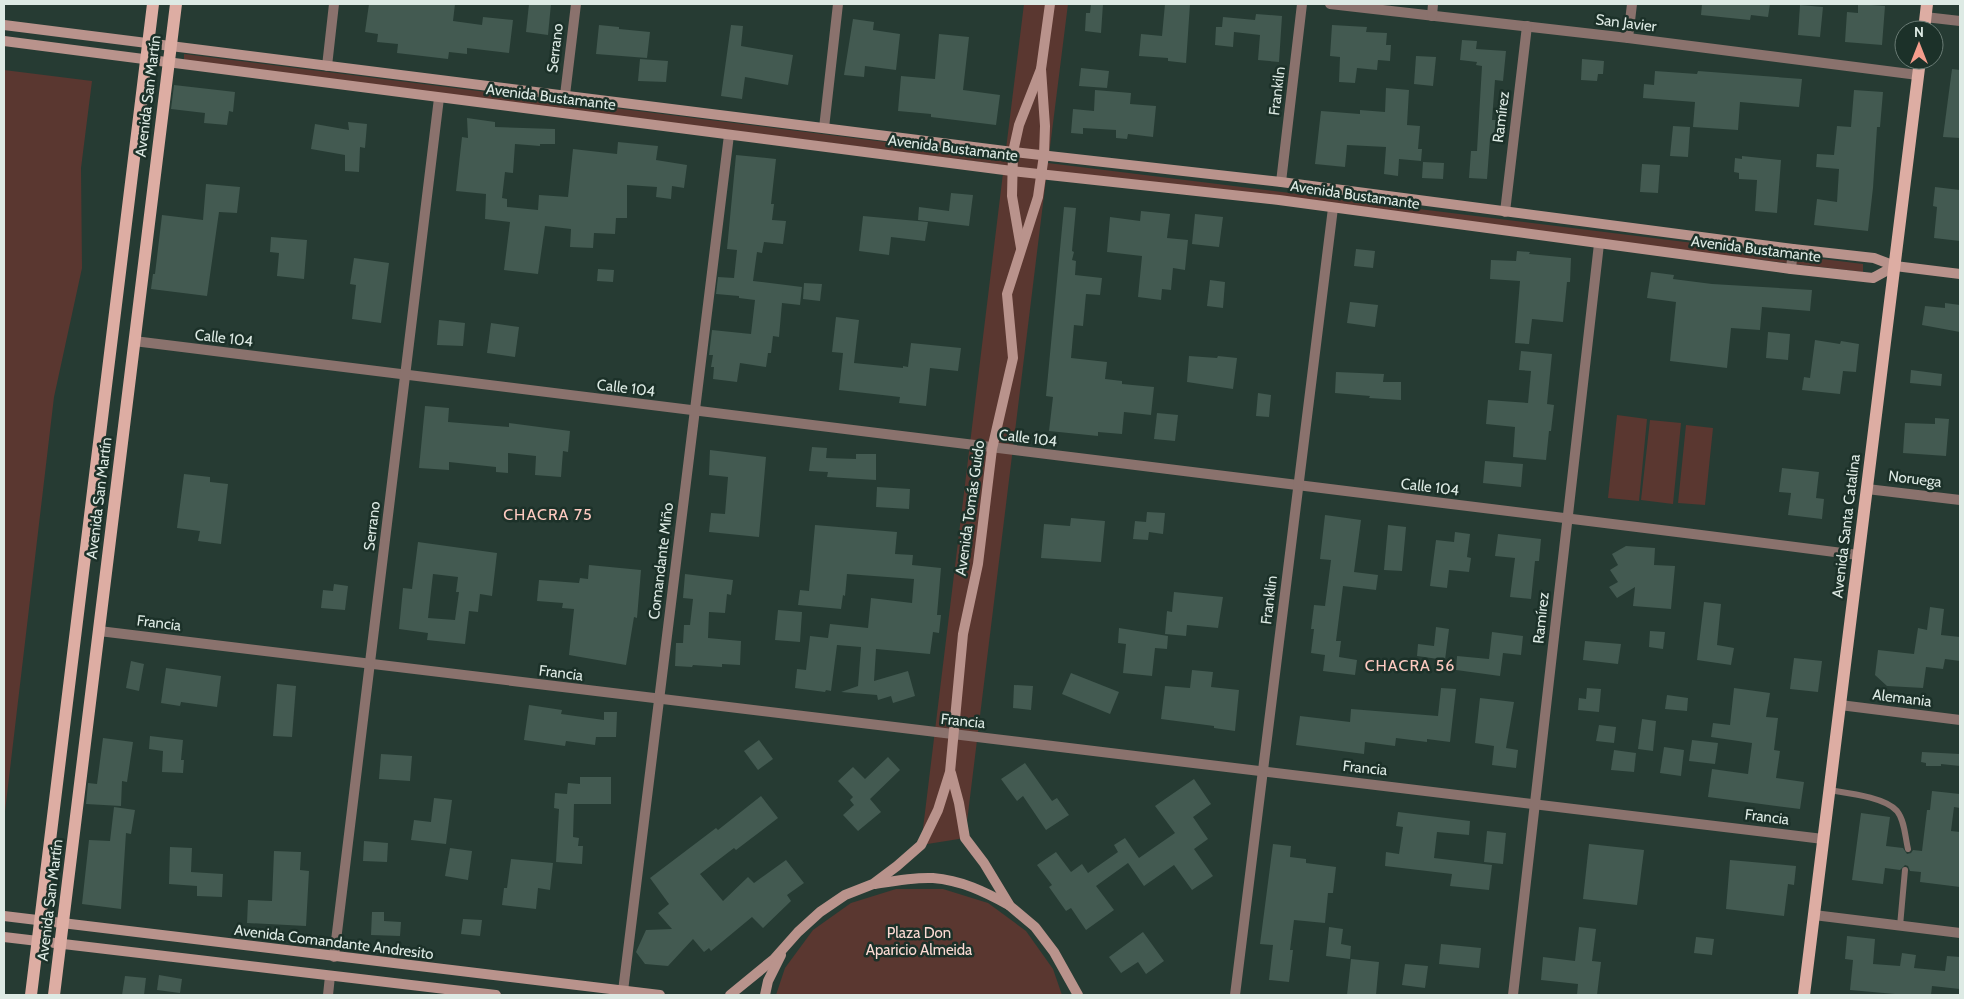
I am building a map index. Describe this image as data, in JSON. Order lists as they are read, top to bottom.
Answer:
{
  "streets": {
    "main road": [
      "Avenida San Martín",
      "Avenida Bustamante",
      "Avenida Tomás Guido",
      "Avenida Santa Catalina",
      "Avenida Comandante Andresito"
    ],
    "street": [
      "San Javier",
      "Serrano",
      "Frankiln",
      "Ramírez",
      "Calle 104",
      "Noruega",
      "Comandante Miño",
      "Franklin",
      "Francia",
      "Alemania"
    ]
  },
  "crossings": [
    ["San Javier", "Ramírez"],
    ["San Javier", "Avenida Santa Catalina"],
    ["Serrano", "Avenida Bustamante"],
    ["Serrano", "Calle 104"],
    ["Serrano", "Francia"],
    ["Serrano", "Avenida Comandante Andresito"],
    ["Frankiln", "Avenida Bustamante"],
    ["Avenida San Martín", "Avenida Bustamante"],
    ["Avenida San Martín", "Calle 104"],
    ["Avenida San Martín", "Francia"],
    ["Avenida San Martín", "Avenida Comandante Andresito"],
    ["Avenida Bustamante", "Ramírez"],
    ["Avenida Bustamante", "Avenida Tomás Guido"],
    ["Avenida Bustamante", "Avenida Santa Catalina"],
    ["Avenida Bustamante", "Comandante Miño"],
    ["Avenida Bustamante", "Franklin"],
    ["Ramírez", "Calle 104"],
    ["Ramírez", "Francia"],
    ["Calle 104", "Avenida Tomás Guido"],
    ["Calle 104", "Avenida Santa Catalina"],
    ["Calle 104", "Comandante Miño"],
    ["Calle 104", "Franklin"],
    ["Noruega", "Avenida Santa Catalina"],
    ["Avenida Tomás Guido", "Francia"],
    ["Avenida Santa Catalina", "Francia"],
    ["Avenida Santa Catalina", "Alemania"],
    ["Comandante Miño", "Francia"],
    ["Comandante Miño", "Avenida Comandante Andresito"],
    ["Franklin", "Francia"]
  ],
  "districts": ["CHACRA 75", "CHACRA 56"],
  "parks": ["Plaza Don Aparicio Almeida"],
  "north": "top"
}
